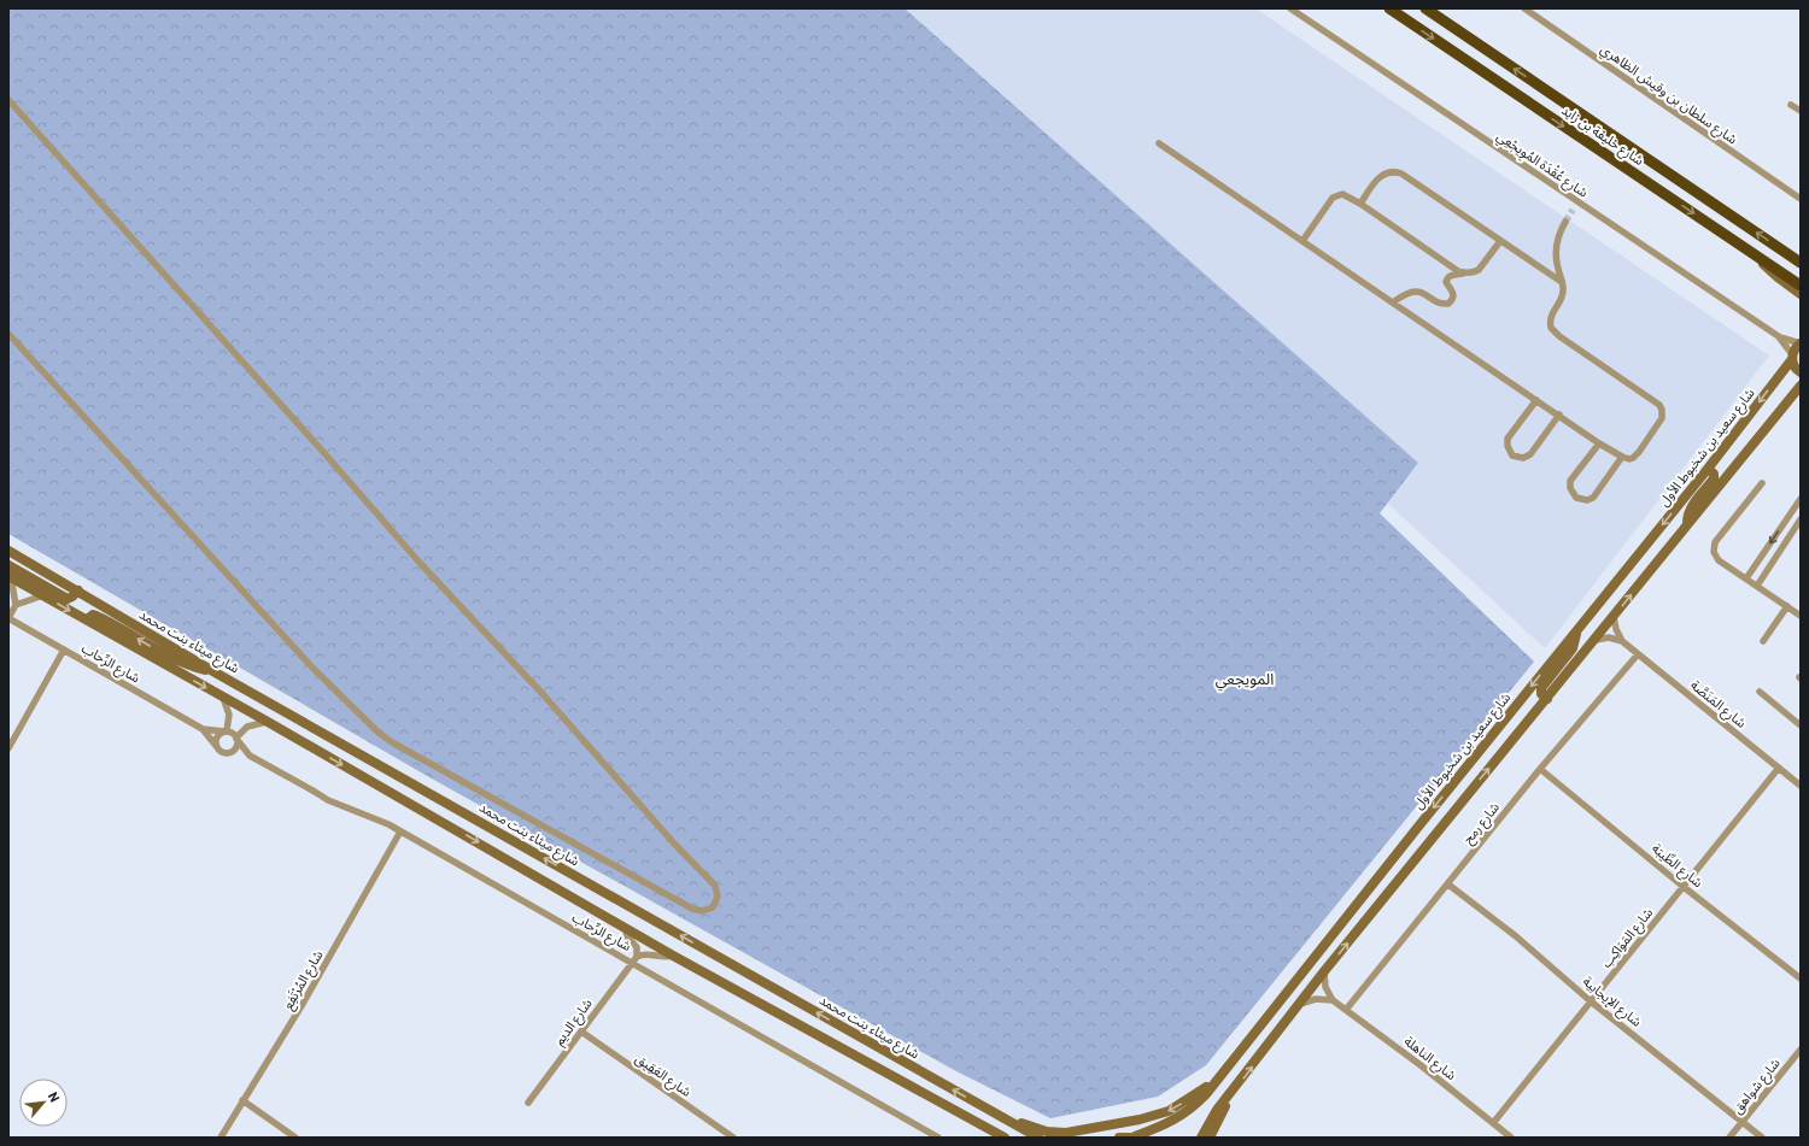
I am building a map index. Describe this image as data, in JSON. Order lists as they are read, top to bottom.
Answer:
{
  "streets": {
    "highway": ["شارع خليفة بن زايد"],
    "main road": ["شارع سعيد بن شخبوط الأول", "شارع ميثاء بنت محمد"],
    "street": [
      "شارع سلطان بن وقيش الظاهري",
      "شارع عُقْدَة المُوِيجْعِي",
      "شارع الرِّحاب",
      "شارع المَنَصَّة",
      "شارع رمح",
      "شارع الطِّيبَة",
      "شارع المَوَاكِب",
      "شارع المُرْتَفِع",
      "شارع الإيجابية",
      "شارع الديم",
      "شارع الناهلة",
      "شارع العَقِيق",
      "شارع شواهق"
    ]
  },
  "crossings": [
    ["شارع عُقْدَة المُوِيجْعِي", "شارع سعيد بن شخبوط الأول"],
    ["شارع الرِّحاب", "شارع المُرْتَفِع"],
    ["شارع الرِّحاب", "شارع الديم"],
    ["شارع المَنَصَّة", "شارع رمح"],
    ["شارع المَنَصَّة", "شارع المَوَاكِب"],
    ["شارع رمح", "شارع الطِّيبَة"],
    ["شارع رمح", "شارع الإيجابية"],
    ["شارع رمح", "شارع الناهلة"],
    ["شارع الطِّيبَة", "شارع المَوَاكِب"],
    ["شارع المَوَاكِب", "شارع الإيجابية"],
    ["شارع المَوَاكِب", "شارع الناهلة"],
    ["شارع الإيجابية", "شارع شواهق"],
    ["شارع الديم", "شارع العَقِيق"]
  ],
  "districts": ["المويجعي"],
  "north": "top right"
}
